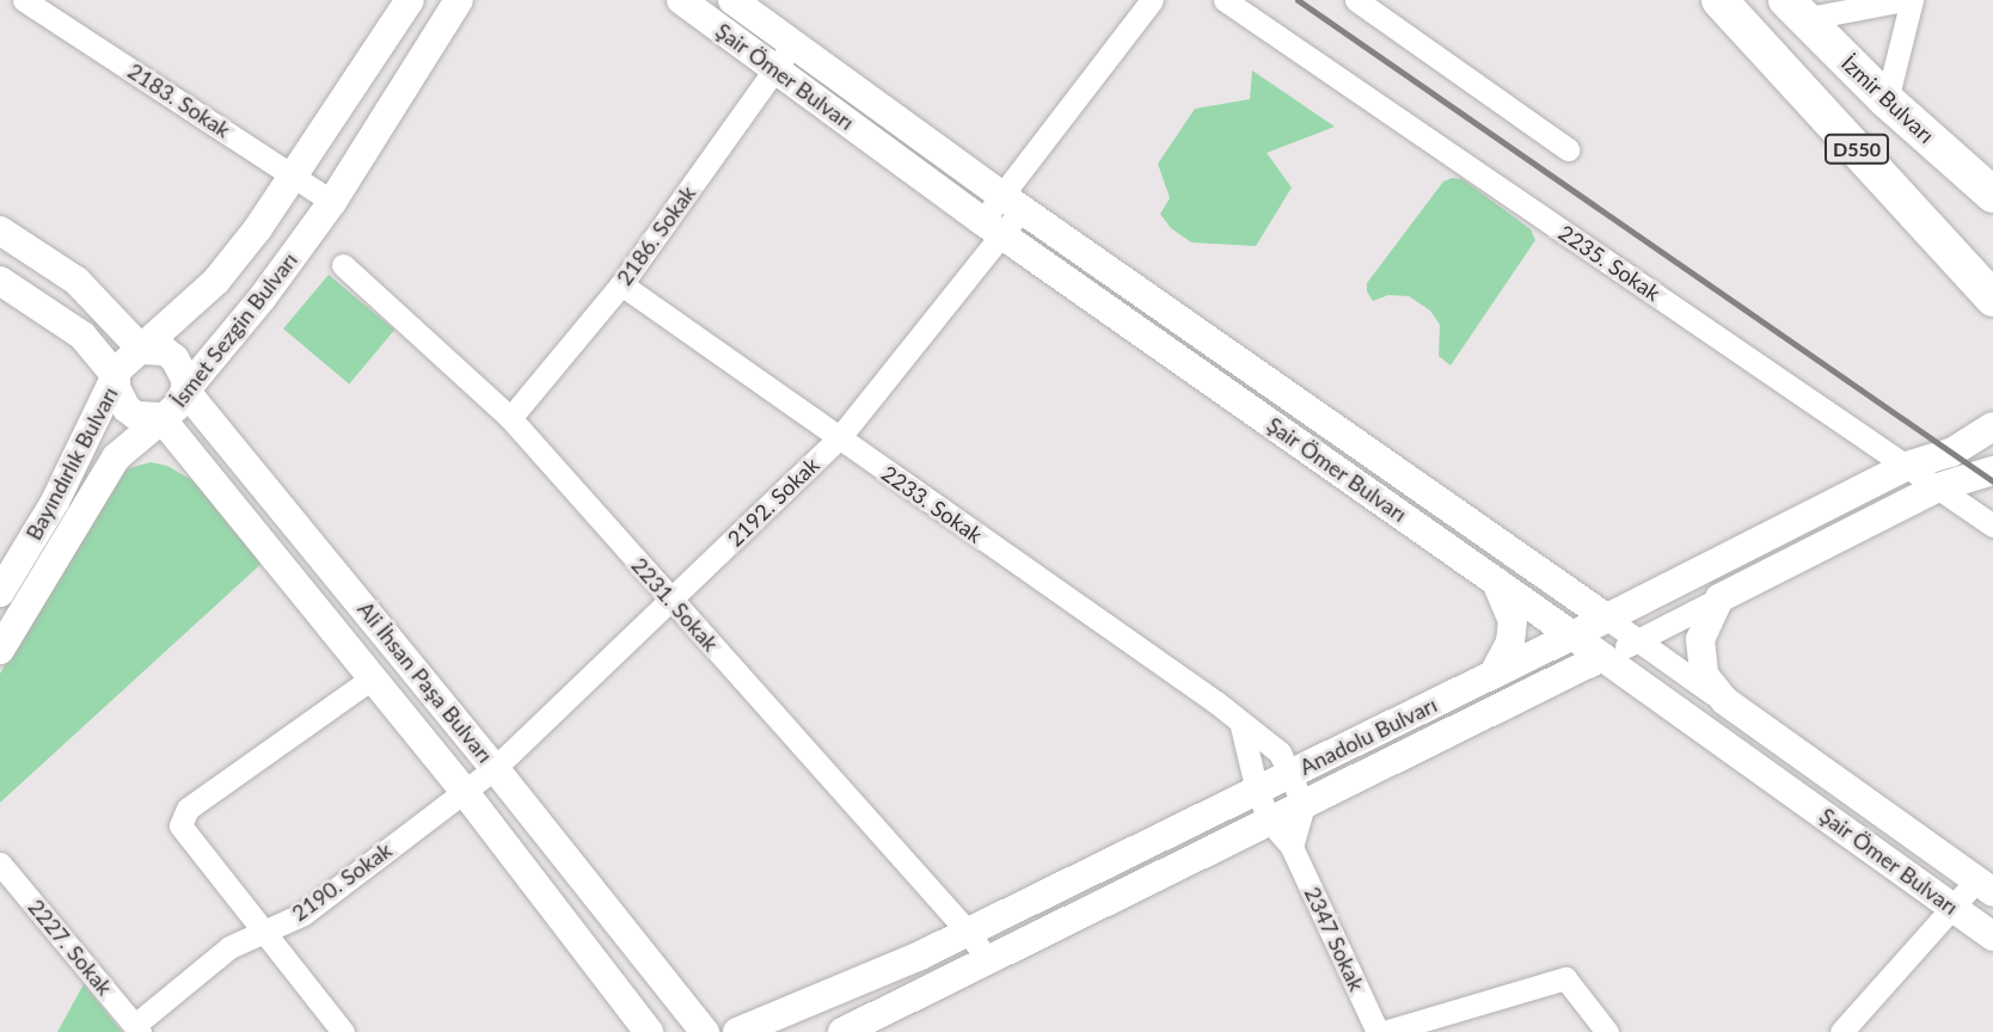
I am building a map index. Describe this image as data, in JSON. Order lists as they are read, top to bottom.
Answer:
{
  "streets": {
    "highway": ["İzmir Bulvarı", "D550"],
    "main road": [
      "Şair Ömer Bulvarı",
      "İsmet Sezgin Bulvarı",
      "Bayındırlık Bulvarı",
      "Ali İhsan Paşa Bulvarı",
      "Anadolu Bulvarı"
    ],
    "street": [
      "2183. Sokak",
      "2186. Sokak",
      "2235. Sokak",
      "2192. Sokak",
      "2233. Sokak",
      "2231. Sokak",
      "2190. Sokak",
      "2347 Sokak",
      "2227. Sokak"
    ]
  },
  "crossings": [
    ["Şair Ömer Bulvarı", "2186. Sokak"],
    ["Şair Ömer Bulvarı", "2192. Sokak"],
    ["Şair Ömer Bulvarı", "Anadolu Bulvarı"],
    ["2183. Sokak", "İsmet Sezgin Bulvarı"],
    ["2186. Sokak", "2233. Sokak"],
    ["2186. Sokak", "2231. Sokak"],
    ["2235. Sokak", "Anadolu Bulvarı"],
    ["İsmet Sezgin Bulvarı", "Bayındırlık Bulvarı"],
    ["İsmet Sezgin Bulvarı", "Ali İhsan Paşa Bulvarı"],
    ["Bayındırlık Bulvarı", "Ali İhsan Paşa Bulvarı"],
    ["2192. Sokak", "2233. Sokak"],
    ["2192. Sokak", "2231. Sokak"],
    ["2192. Sokak", "Ali İhsan Paşa Bulvarı"],
    ["2192. Sokak", "2190. Sokak"],
    ["2233. Sokak", "Anadolu Bulvarı"],
    ["2231. Sokak", "Anadolu Bulvarı"],
    ["Ali İhsan Paşa Bulvarı", "2190. Sokak"],
    ["Anadolu Bulvarı", "2347 Sokak"],
    ["2190. Sokak", "2227. Sokak"]
  ]
}
